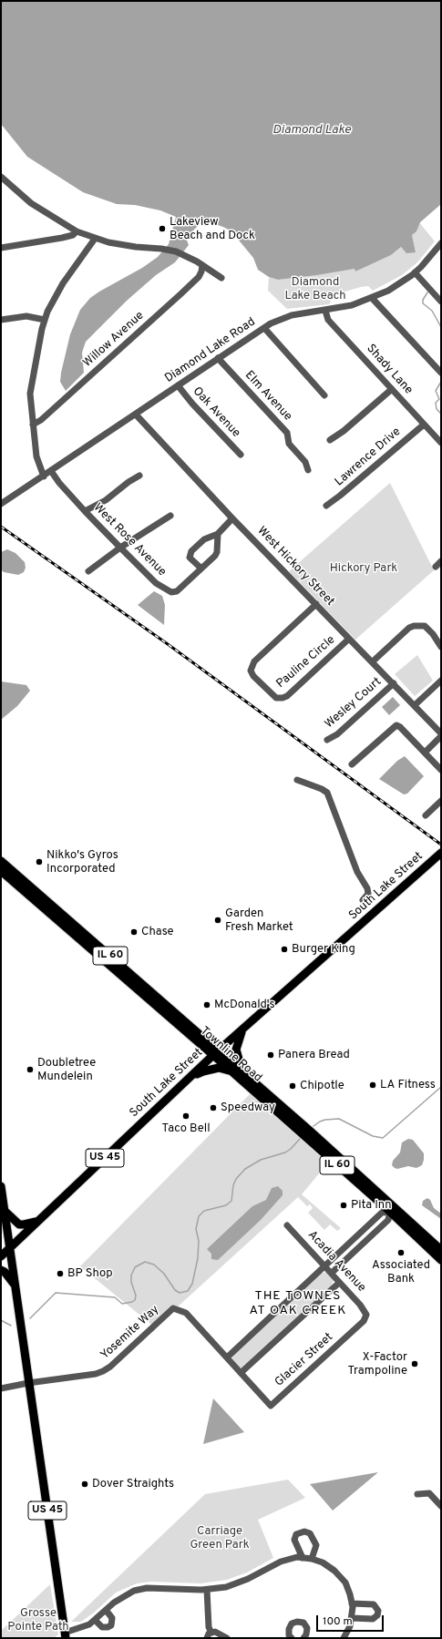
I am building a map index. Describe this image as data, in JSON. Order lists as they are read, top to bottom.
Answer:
{
  "streets": {
    "main road": [
      "South Lake Street",
      "IL 60",
      "Townline Road",
      "US 45"
    ],
    "street": [
      "Willow Avenue",
      "Diamond Lake Road",
      "Shady Lane",
      "Elm Avenue",
      "Oak Avenue",
      "Lawrence Drive",
      "West Rose Avenue",
      "West Hickory Street",
      "Pauline Circle",
      "Wesley Court",
      "Acadia Avenue",
      "Yosemite Way",
      "Glacier Street"
    ]
  },
  "crossings": [
    ["Diamond Lake Road", "Shady Lane"],
    ["Diamond Lake Road", "Elm Avenue"],
    ["Diamond Lake Road", "Oak Avenue"],
    ["Diamond Lake Road", "West Rose Avenue"],
    ["Diamond Lake Road", "West Hickory Street"],
    ["Shady Lane", "Lawrence Drive"],
    ["West Hickory Street", "Pauline Circle"],
    ["West Hickory Street", "Wesley Court"],
    ["South Lake Street", "Townline Road"],
    ["South Lake Street", "US 45"],
    ["US 45", "Yosemite Way"],
    ["Acadia Avenue", "Glacier Street"],
    ["Yosemite Way", "Glacier Street"]
  ],
  "districts": ["THE TOWNES AT OAK CREEK"],
  "water": ["Diamond Lake"],
  "parks": [
    "Diamond Lake Beach",
    "Hickory Park",
    "Carriage Green Park",
    "Grosse Pointe Path"
  ],
  "places": [
    "Lakeview Beach and Dock",
    "Nikko's Gyros Incorporated",
    "Garden Fresh Market",
    "Chase",
    "Burger King",
    "McDonald's",
    "Panera Bread",
    "Doubletree Mundelein",
    "LA Fitness",
    "Chipotle",
    "Speedway",
    "Taco Bell",
    "Pita Inn",
    "Associated Bank",
    "BP Shop",
    "X-Factor Trampoline",
    "Dover Straights"
  ],
  "scale_bar": "100 m"
}
